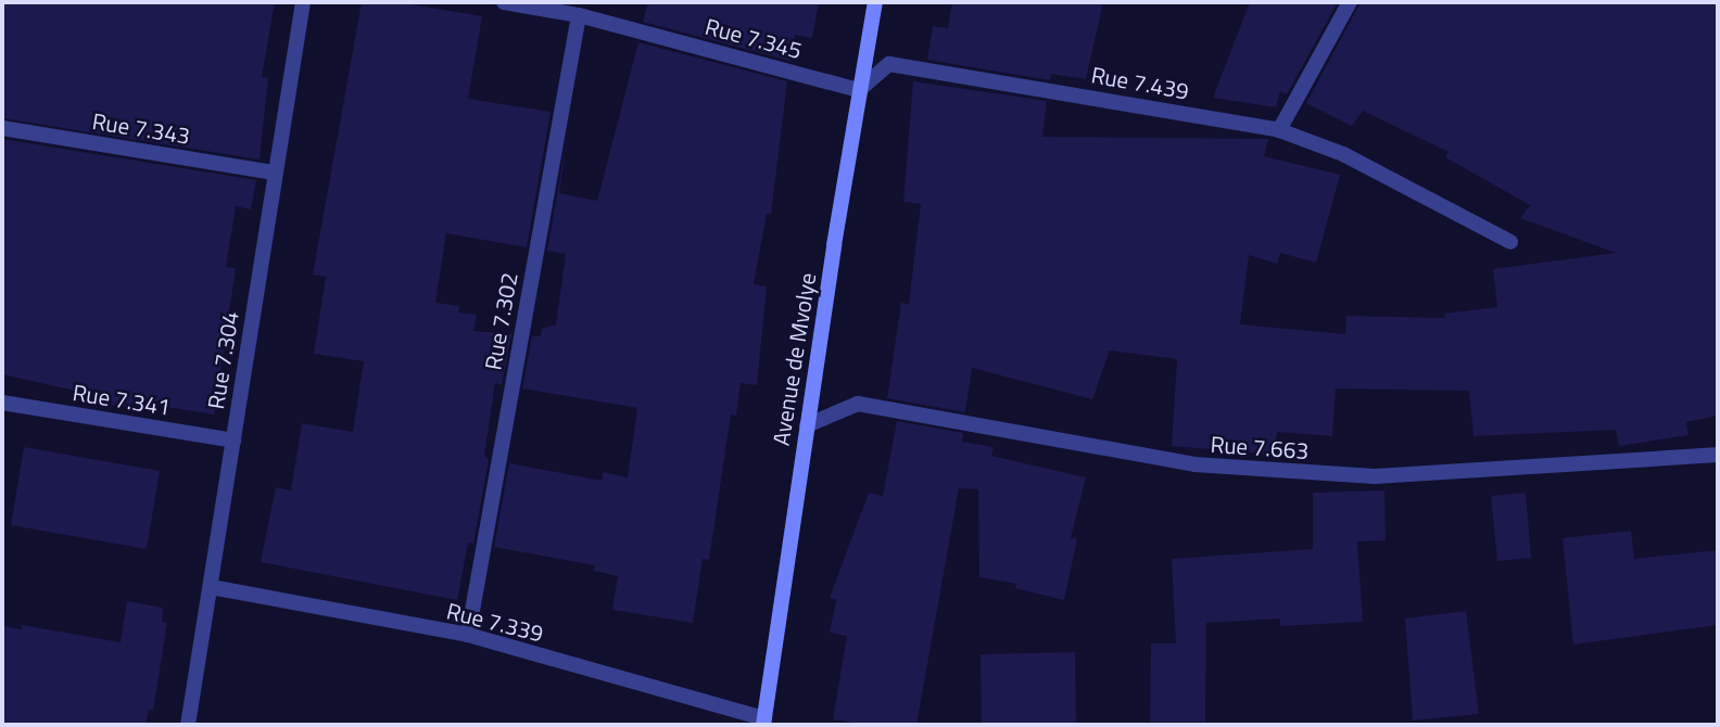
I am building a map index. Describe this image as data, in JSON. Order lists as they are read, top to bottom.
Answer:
{
  "streets": {
    "main road": ["Avenue de Mvolye"],
    "street": [
      "Rue 7.345",
      "Rue 7.439",
      "Rue 7.343",
      "Rue 7.302",
      "Rue 7.304",
      "Rue 7.341",
      "Rue 7.663",
      "Rue 7.339"
    ]
  },
  "crossings": [
    ["Rue 7.345", "Rue 7.439"],
    ["Rue 7.345", "Rue 7.302"],
    ["Rue 7.345", "Avenue de Mvolye"],
    ["Rue 7.439", "Avenue de Mvolye"],
    ["Rue 7.343", "Rue 7.304"],
    ["Rue 7.302", "Rue 7.339"],
    ["Avenue de Mvolye", "Rue 7.663"],
    ["Avenue de Mvolye", "Rue 7.339"],
    ["Rue 7.304", "Rue 7.341"],
    ["Rue 7.304", "Rue 7.339"]
  ]
}
